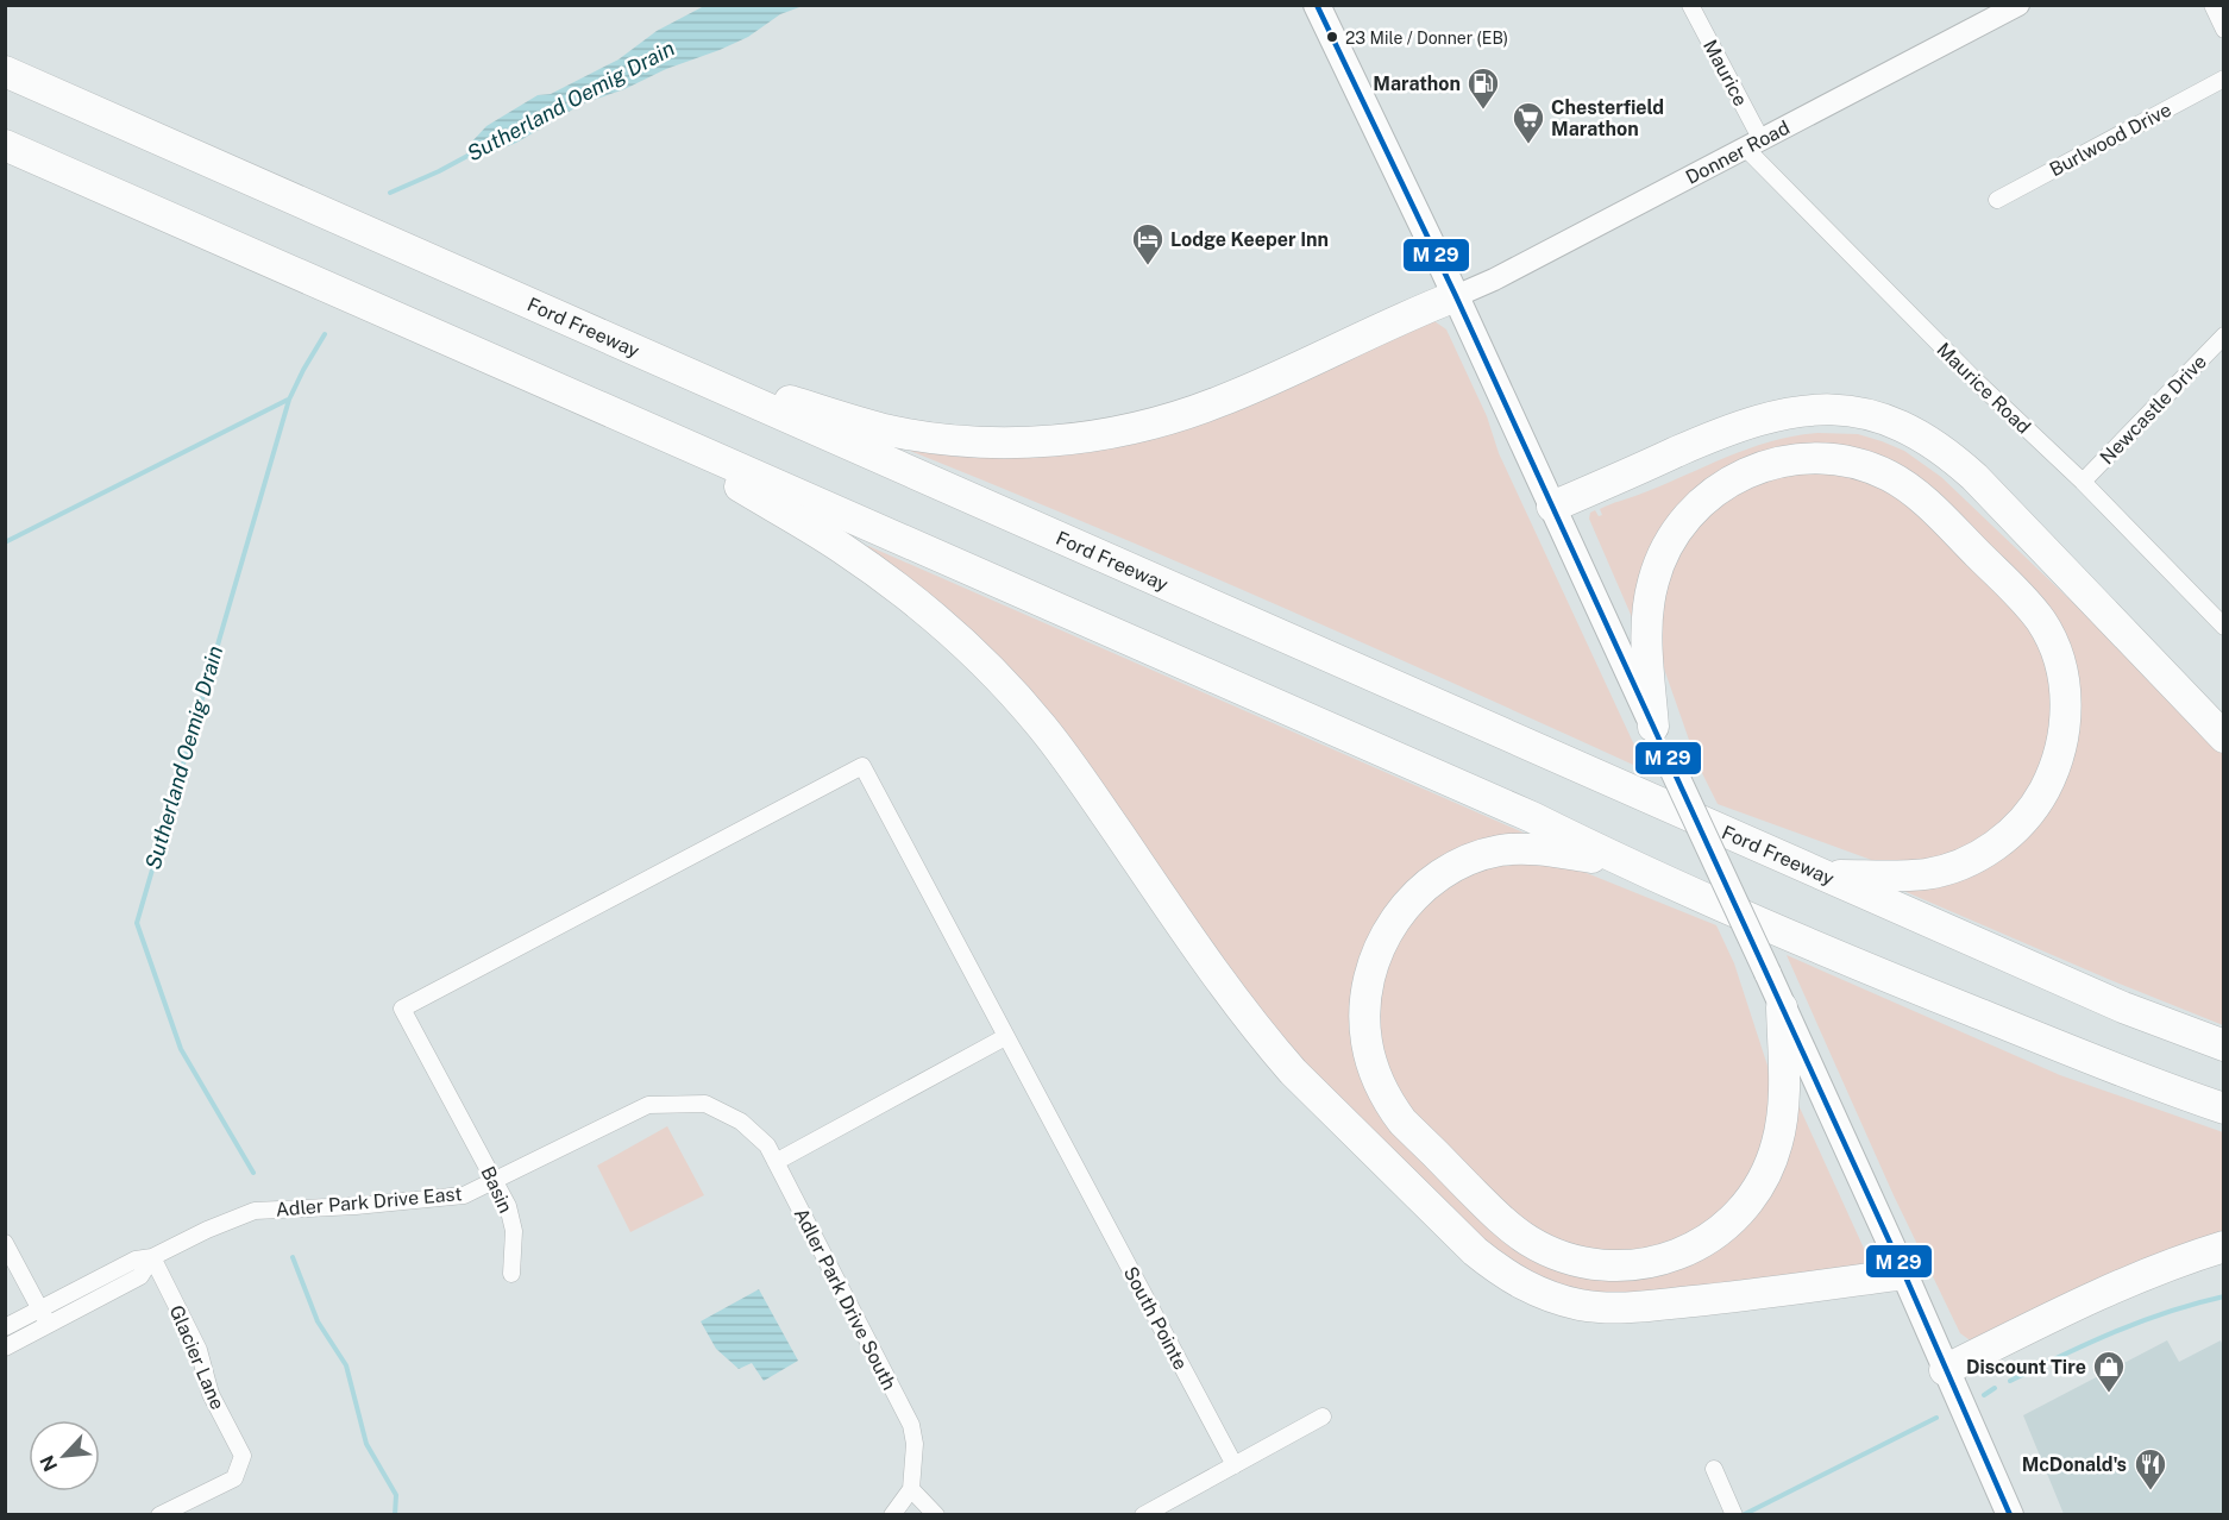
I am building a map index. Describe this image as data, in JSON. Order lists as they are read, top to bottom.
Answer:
{
  "streets": {
    "highway": ["Ford Freeway"],
    "street": [
      "Maurice",
      "Burlwood Drive",
      "Donner Road",
      "Maurice Road",
      "Newcastle Drive",
      "Basin",
      "Adler Park Drive East",
      "Adler Park Drive South",
      "South Pointe",
      "Glacier Lane"
    ]
  },
  "crossings": [
    ["Maurice", "Donner Road"],
    ["Maurice", "Maurice Road"],
    ["Donner Road", "Maurice Road"],
    ["Maurice Road", "Newcastle Drive"],
    ["Basin", "Adler Park Drive East"],
    ["Basin", "South Pointe"],
    ["Adler Park Drive East", "Adler Park Drive South"],
    ["Adler Park Drive East", "Glacier Lane"]
  ],
  "water": ["Sutherland Oemig Drain"],
  "places": {
    "other": ["23 Mile / Donner (EB)"],
    "fuel station": ["Marathon"],
    "supermarket": ["Chesterfield Marathon"],
    "hotel": ["Lodge Keeper Inn"],
    "shop": ["Discount Tire"],
    "restaurant": ["McDonald's"]
  },
  "north": "bottom left"
}
